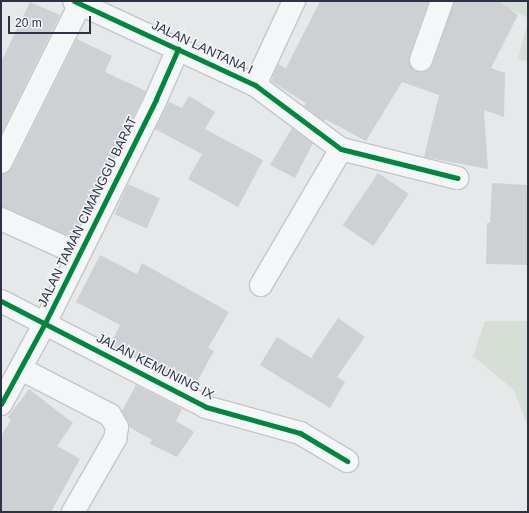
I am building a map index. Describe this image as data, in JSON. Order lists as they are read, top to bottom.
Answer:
{
  "streets": {
    "street": ["JALAN LANTANA I", "JALAN TAMAN CIMANGGU BARAT", "JALAN KEMUNING IX"]
  },
  "crossings": [
    ["JALAN LANTANA I", "JALAN TAMAN CIMANGGU BARAT"],
    ["JALAN TAMAN CIMANGGU BARAT", "JALAN KEMUNING IX"]
  ],
  "scale_bar": "20 m"
}
